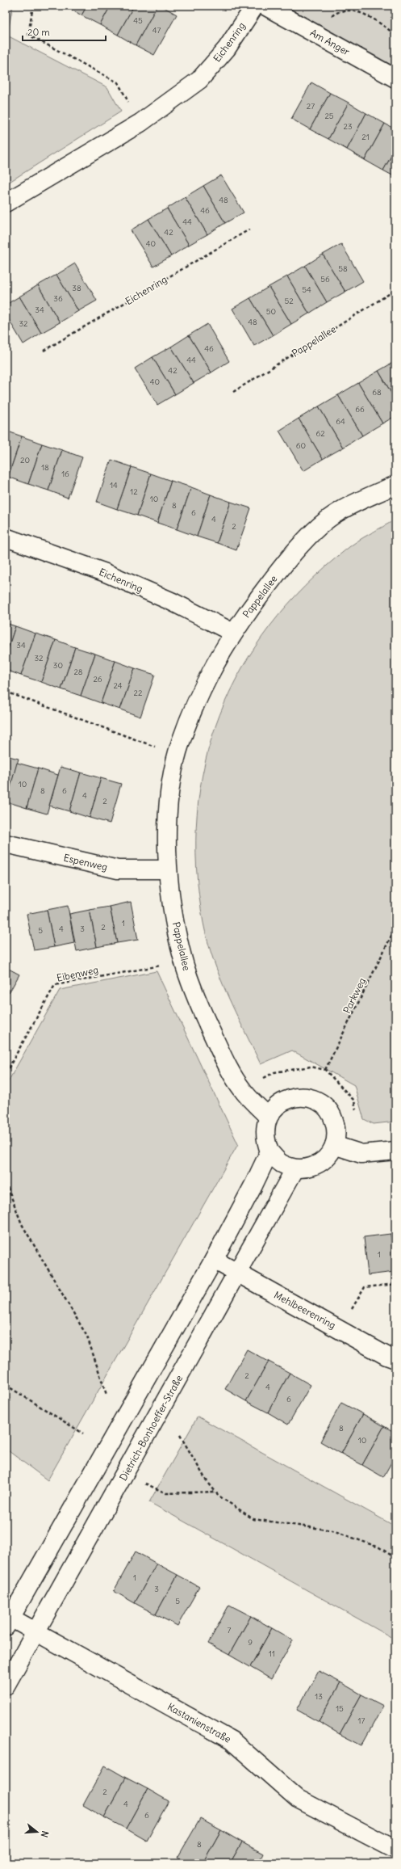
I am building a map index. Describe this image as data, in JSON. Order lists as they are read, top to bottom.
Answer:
{
  "streets": {
    "street": [
      "Eichenring",
      "Am Anger",
      "Pappelallee",
      "Espenweg",
      "Mehlbeerenring",
      "Dietrich-Bonhoeffer-Straße",
      "Kastanienstraße"
    ],
    "path": ["Eibenweg", "Parkweg"]
  },
  "crossings": [
    ["Eichenring", "Pappelallee"],
    ["Pappelallee", "Espenweg"],
    ["Pappelallee", "Eibenweg"],
    ["Pappelallee", "Dietrich-Bonhoeffer-Straße"],
    ["Mehlbeerenring", "Dietrich-Bonhoeffer-Straße"],
    ["Dietrich-Bonhoeffer-Straße", "Kastanienstraße"]
  ],
  "house_numbers": [
    "45",
    "47",
    "27",
    "25",
    "23",
    "21",
    "48",
    "46",
    "44",
    "42",
    "40",
    "58",
    "56",
    "38",
    "54",
    "36",
    "52",
    "34",
    "50",
    "48",
    "32",
    "46",
    "44",
    "42",
    "40",
    "68",
    "66",
    "64",
    "62",
    "60",
    "20",
    "18",
    "16",
    "14",
    "12",
    "10",
    "8",
    "6",
    "4",
    "2",
    "34",
    "32",
    "30",
    "28",
    "26",
    "24",
    "22",
    "10",
    "8",
    "6",
    "4",
    "2",
    "1",
    "2",
    "4",
    "3",
    "5",
    "1",
    "2",
    "4",
    "6",
    "8",
    "10",
    "1",
    "3",
    "5",
    "7",
    "9",
    "11",
    "13",
    "15",
    "17",
    "2",
    "4",
    "6",
    "8"
  ],
  "scale_bar": "20 m",
  "north": "right"
}
